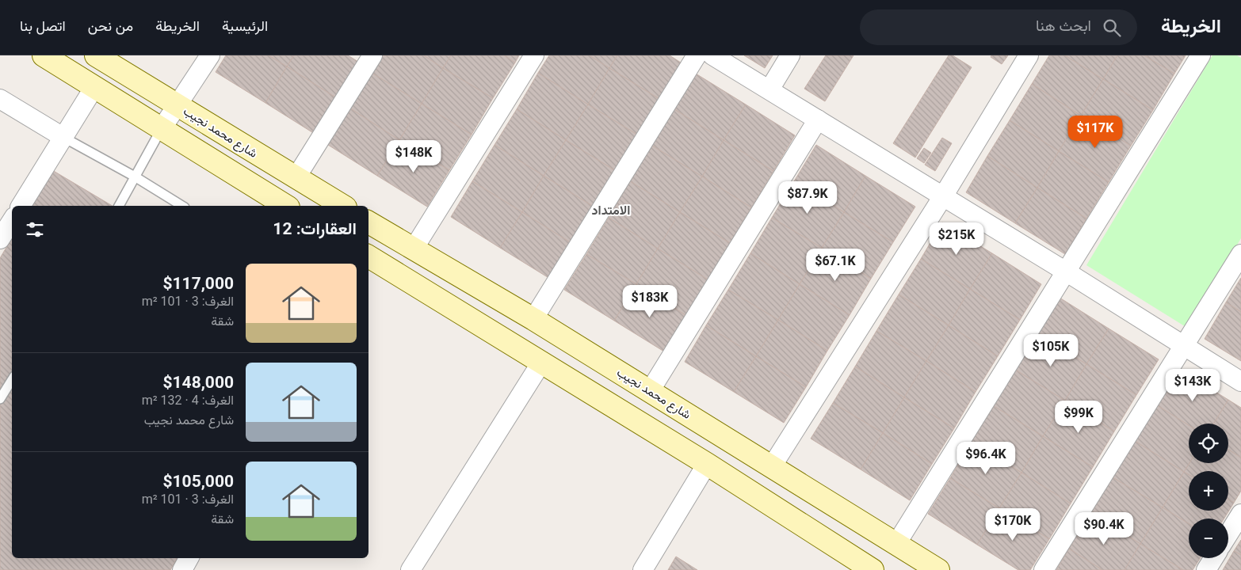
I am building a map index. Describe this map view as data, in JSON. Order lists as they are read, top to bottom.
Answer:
{
  "streets": {
    "main road": ["شارع محمد نجيب"]
  },
  "districts": ["الامتداد"],
  "page": {
    "header": "الخريطة",
    "search": "ابحث هنا",
    "nav": [
      "الرئيسية",
      "الخريطة",
      "من نحن",
      "اتصل بنا"
    ],
    "price": [
      "$117K",
      "$148K",
      "$87.9K",
      "$215K",
      "$67.1K",
      "$183K",
      "$105K",
      "$143K",
      "$99K",
      "$96.4K",
      "$170K",
      "$90.4K"
    ],
    "heading": "العقارات: 12",
    "list": [
      {
        "name": "$117,000",
        "note": "الغرف: 3 · 101 m² · شقة"
      },
      {
        "name": "$148,000",
        "note": "الغرف: 4 · 132 m² · شارع محمد نجيب"
      },
      {
        "name": "$105,000",
        "note": "الغرف: 3 · 101 m² · شقة"
      }
    ],
    "map_buttons": ["+", "−"]
  }
}
